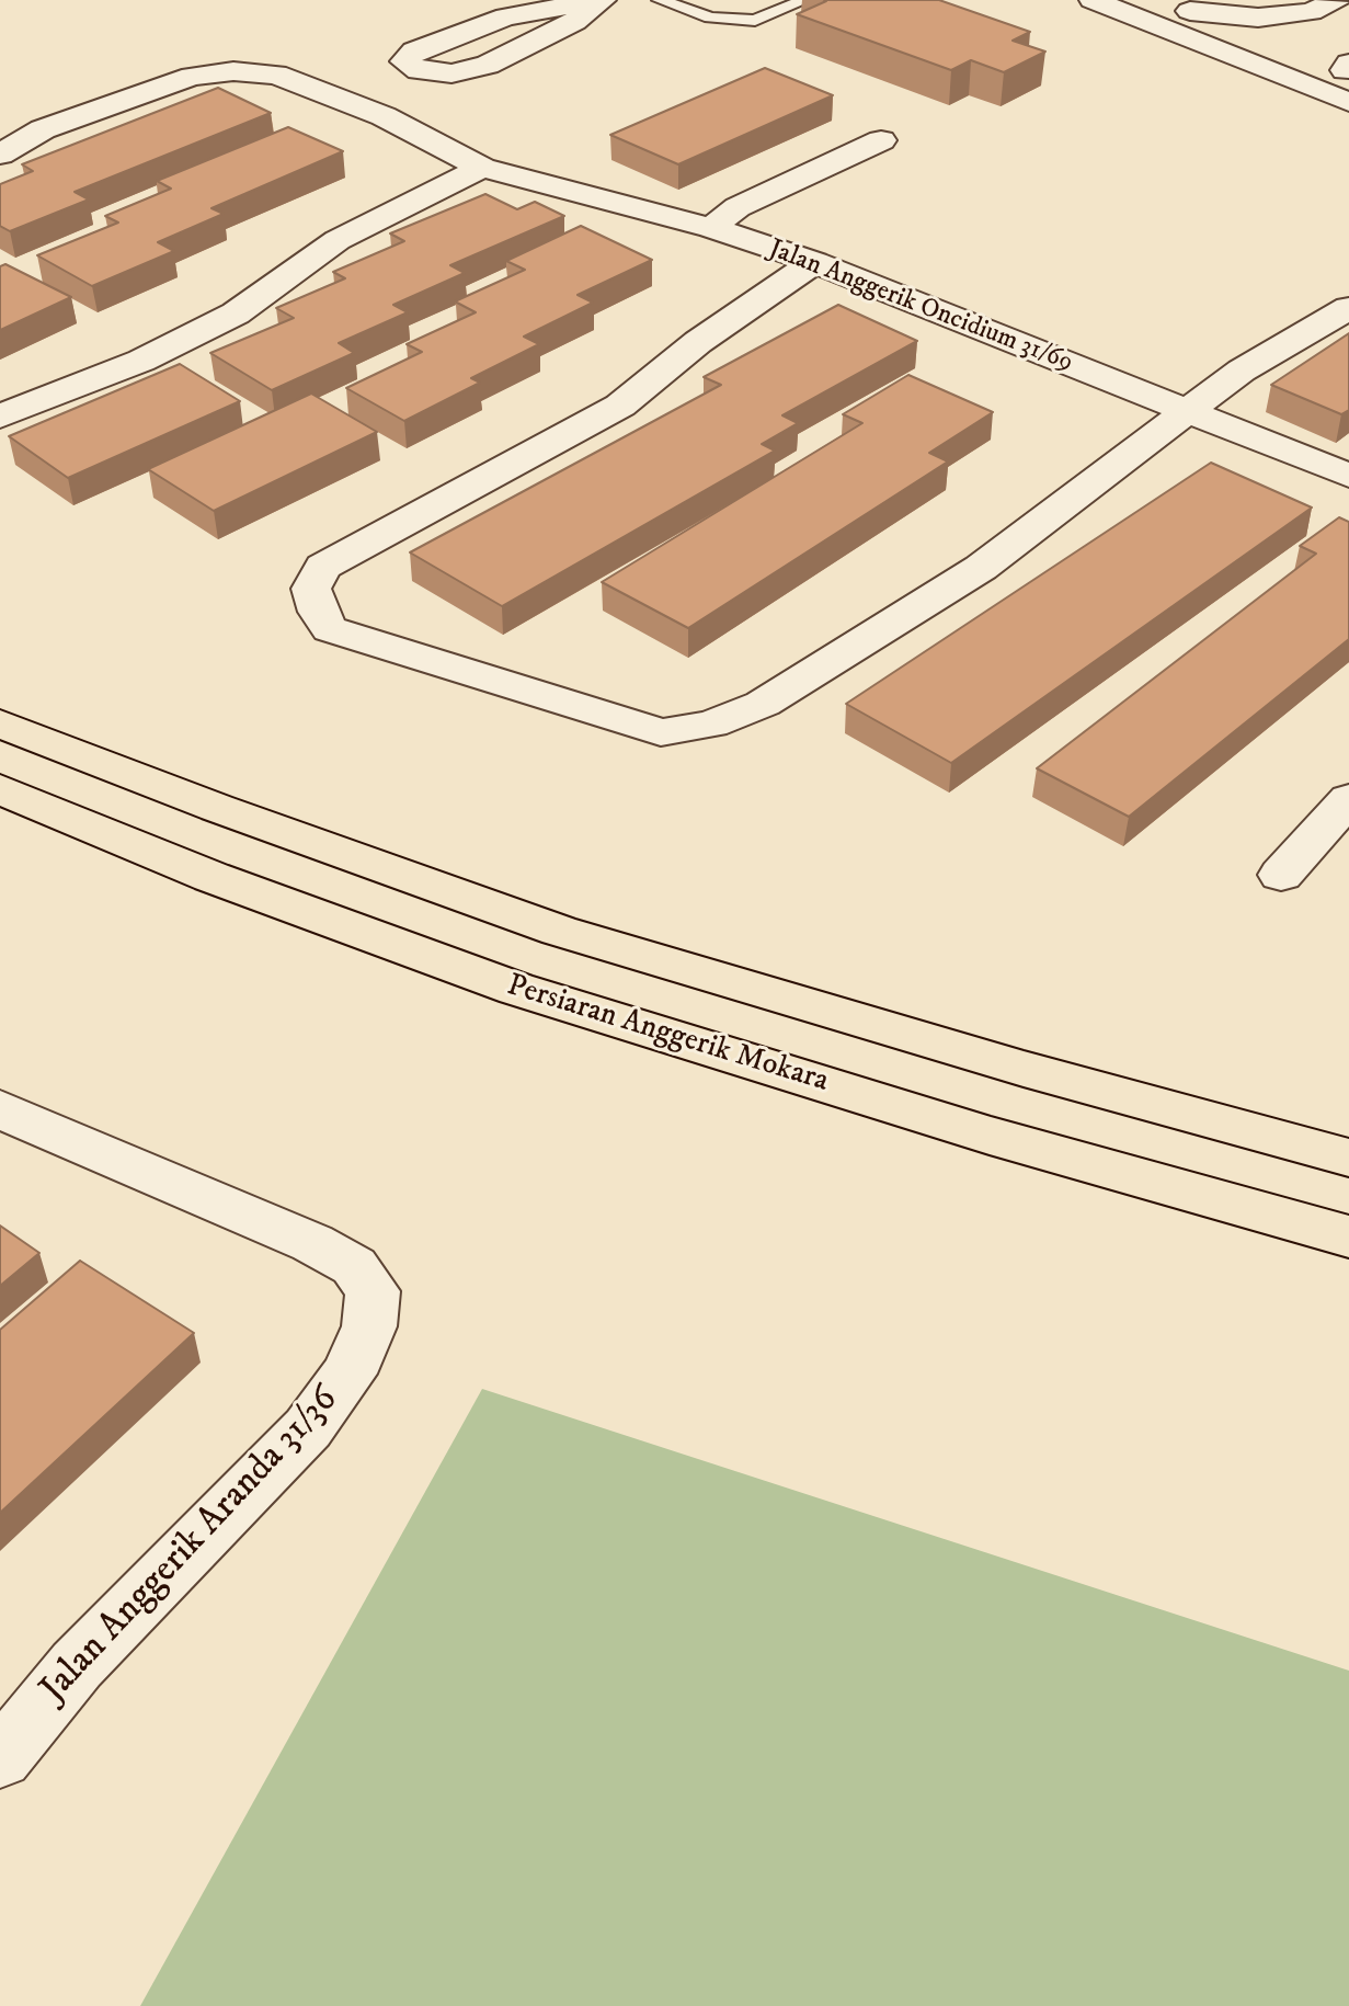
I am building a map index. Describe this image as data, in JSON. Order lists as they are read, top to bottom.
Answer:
{
  "streets": {
    "main road": ["Persiaran Anggerik Mokara"],
    "street": ["Jalan Anggerik Oncidium 31/69", "Jalan Anggerik Aranda 31/36"]
  }
}
